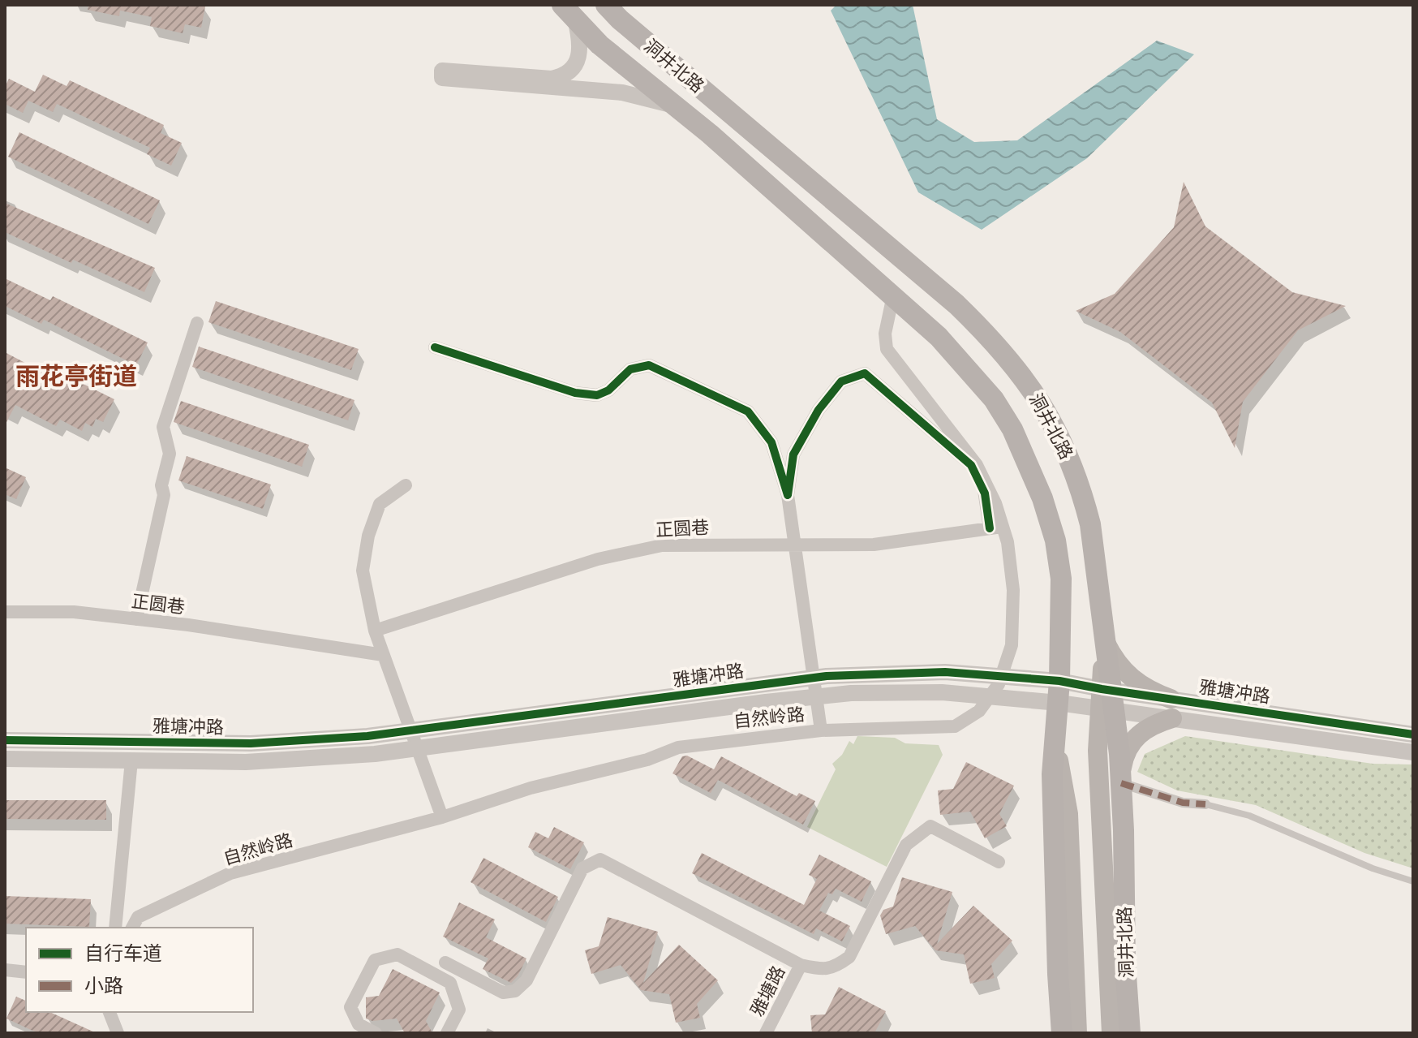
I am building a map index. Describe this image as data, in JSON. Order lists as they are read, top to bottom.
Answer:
{
  "streets": {
    "main road": ["洞井北路"],
    "street": [
      "正圆巷",
      "雅塘冲路",
      "自然岭路",
      "雅塘路"
    ]
  },
  "crossings": [
    ["洞井北路", "雅塘冲路"],
    ["洞井北路", "自然岭路"],
    ["正圆巷", "自然岭路"],
    ["雅塘冲路", "自然岭路"]
  ],
  "districts": ["雨花亭街道"],
  "legend": ["自行车道", "小路"]
}
